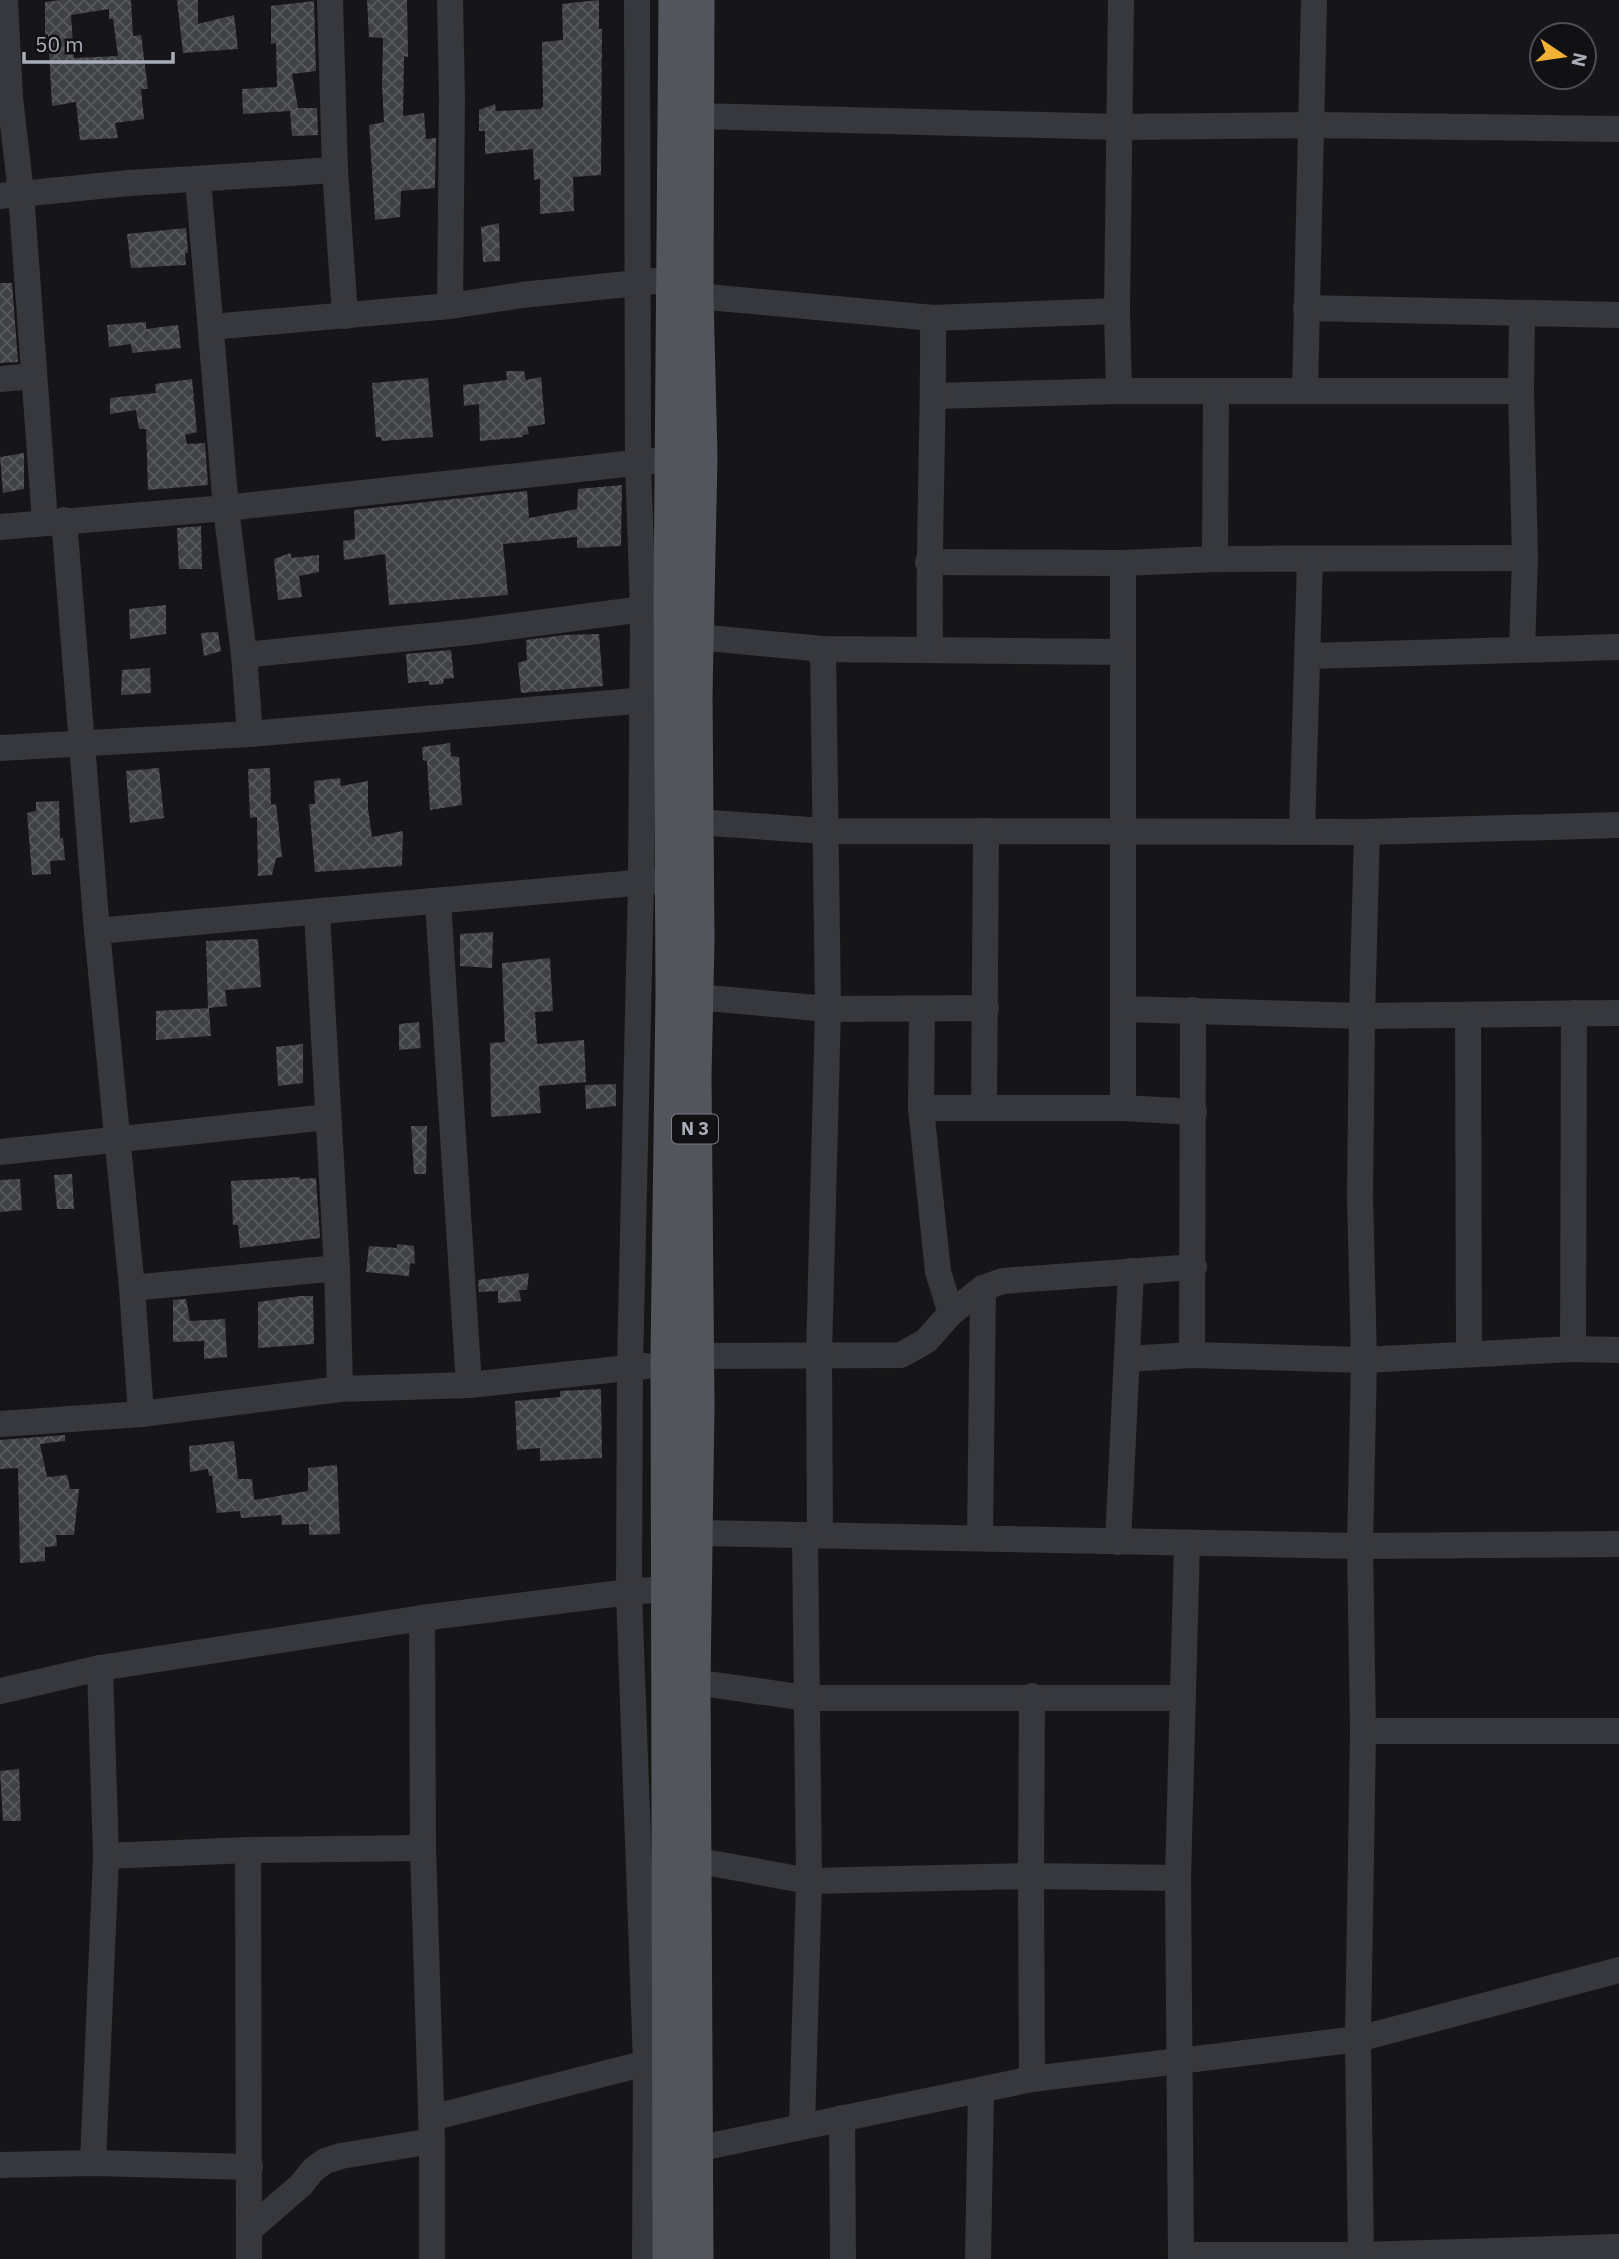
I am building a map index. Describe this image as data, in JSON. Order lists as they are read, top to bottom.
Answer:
{
  "streets": {
    "main road": ["N 3"]
  },
  "scale_bar": "50 m",
  "north": "right"
}
